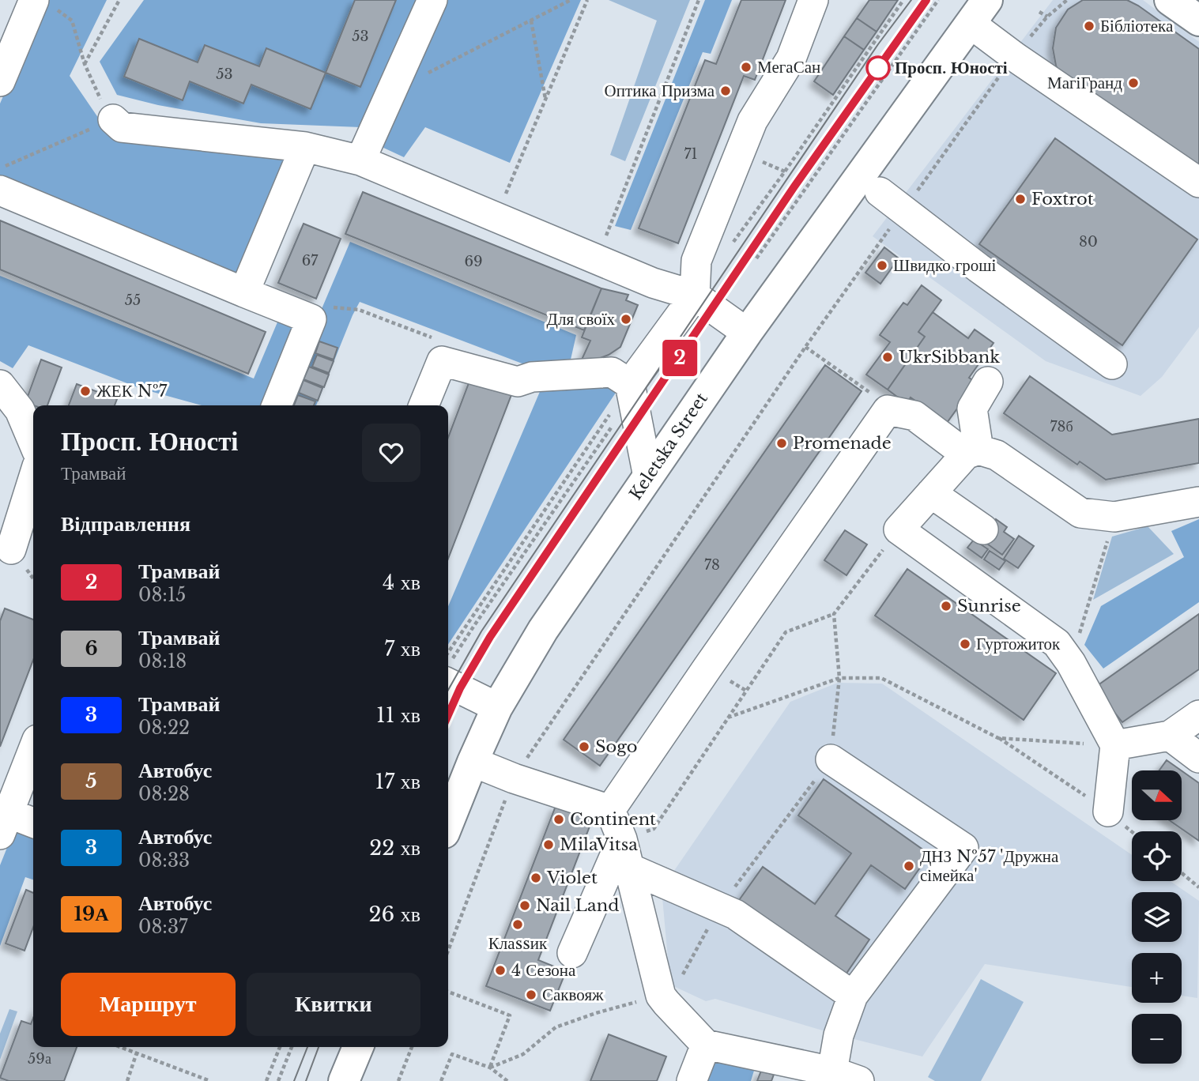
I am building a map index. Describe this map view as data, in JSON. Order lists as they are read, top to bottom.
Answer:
{
  "streets": {
    "main road": ["Keletska Street"]
  },
  "places": [
    "Бібліотека",
    "МегаСан",
    "Просп. Юності",
    "МагіГранд",
    "Оптика Призма",
    "Foxtrot",
    "Швидко гроші",
    "Для своїх",
    "UkrSibbank",
    "ЖЕК №7",
    "Promenade",
    "Sunrise",
    "Гуртожиток",
    "Sogo",
    "Continent",
    "MilaVitsa",
    "ДНЗ №57 'Дружна сімейка'",
    "Violet",
    "Nail Land",
    "Клаssик",
    "4 Сезона",
    "Саквояж"
  ],
  "lines": ["tram line 2"],
  "house_numbers": [
    "53",
    "53",
    "71",
    "80",
    "67",
    "69",
    "55",
    "78б",
    "78",
    "59а"
  ],
  "north": "right",
  "page": {
    "on_map": "2",
    "heading": [
      ["Просп. Юності", "Трамвай"],
      "Відправлення"
    ],
    "list": [
      {
        "mark": "2",
        "name": "Трамвай",
        "note": "08:15",
        "value": "4 хв"
      },
      {
        "mark": "6",
        "name": "Трамвай",
        "note": "08:18",
        "value": "7 хв"
      },
      {
        "mark": "3",
        "name": "Трамвай",
        "note": "08:22",
        "value": "11 хв"
      },
      {
        "mark": "5",
        "name": "Автобус",
        "note": "08:28",
        "value": "17 хв"
      },
      {
        "mark": "3",
        "name": "Автобус",
        "note": "08:33",
        "value": "22 хв"
      },
      {
        "mark": "19А",
        "name": "Автобус",
        "note": "08:37",
        "value": "26 хв"
      }
    ],
    "map_buttons": ["+", "−"],
    "buttons": ["Маршрут", "Квитки"]
  }
}
